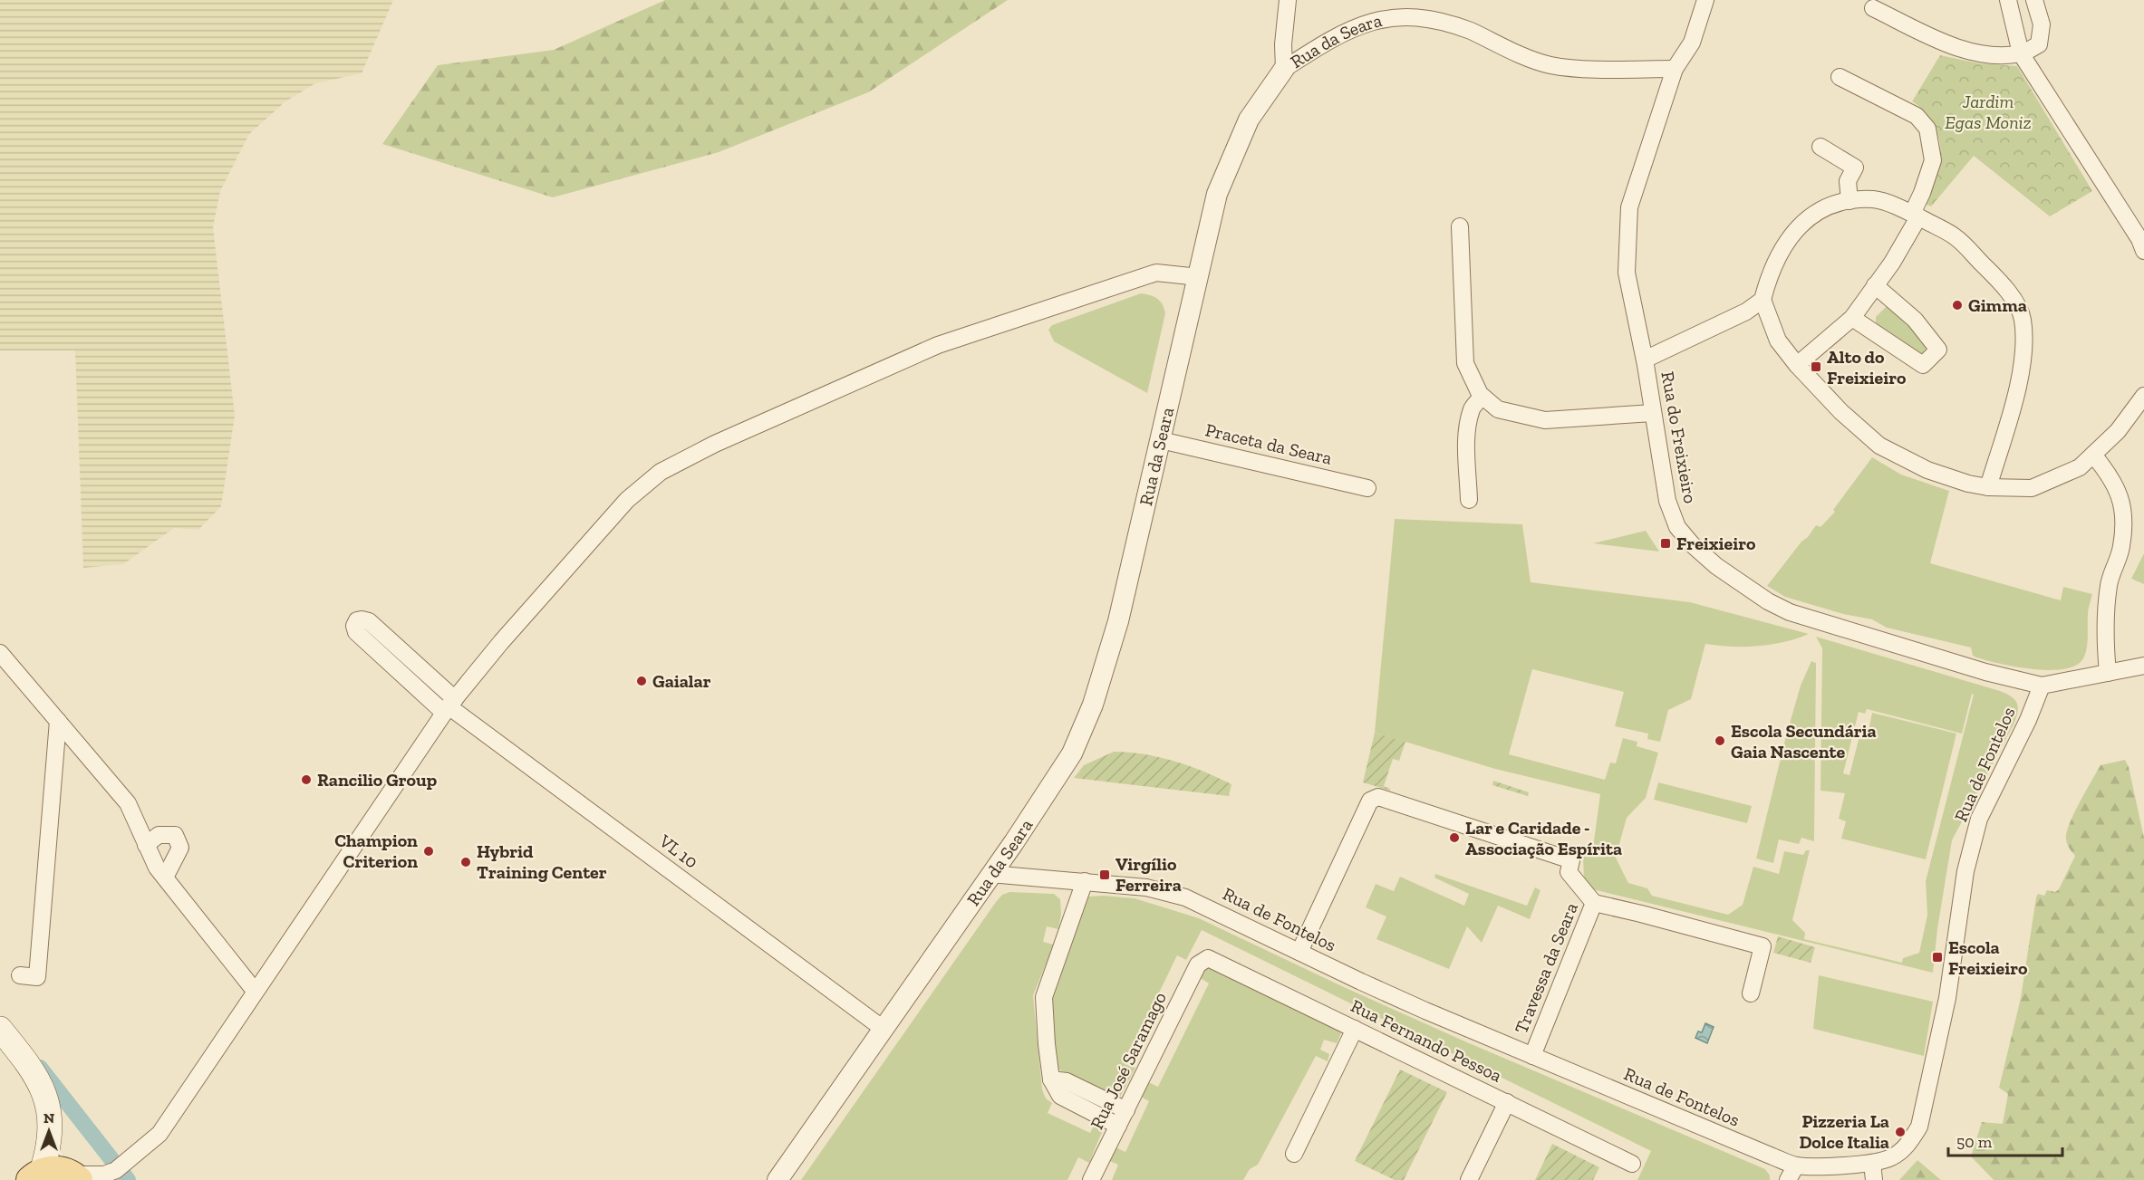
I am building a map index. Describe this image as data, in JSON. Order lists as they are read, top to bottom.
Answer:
{
  "streets": {
    "street": [
      "Rua da Seara",
      "Rua do Freixieiro",
      "Praceta da Seara",
      "Rua de Fontelos",
      "VL 10",
      "Travessa da Seara",
      "Rua Fernando Pessoa",
      "Rua José Saramago"
    ]
  },
  "crossings": [
    ["Rua da Seara", "Rua do Freixieiro"],
    ["Rua da Seara", "Praceta da Seara"],
    ["Rua da Seara", "Rua de Fontelos"],
    ["Rua da Seara", "VL 10"],
    ["Rua do Freixieiro", "Rua de Fontelos"],
    ["Rua de Fontelos", "Travessa da Seara"],
    ["Rua Fernando Pessoa", "Rua José Saramago"]
  ],
  "parks": ["Jardim Egas Moniz"],
  "places": {
    "other": [
      "Gimma",
      "Gaialar",
      "Escola Secundária Gaia Nascente",
      "Rancilio Group",
      "Lar e Caridade - Associação Espírita",
      "Champion Criterion",
      "Hybrid Training Center",
      "Pizzeria La Dolce Italia"
    ],
    "transit": [
      "Alto do Freixieiro",
      "Freixieiro",
      "Virgílio Ferreira",
      "Escola Freixieiro"
    ]
  },
  "scale_bar": "50 m",
  "north": "top"
}
